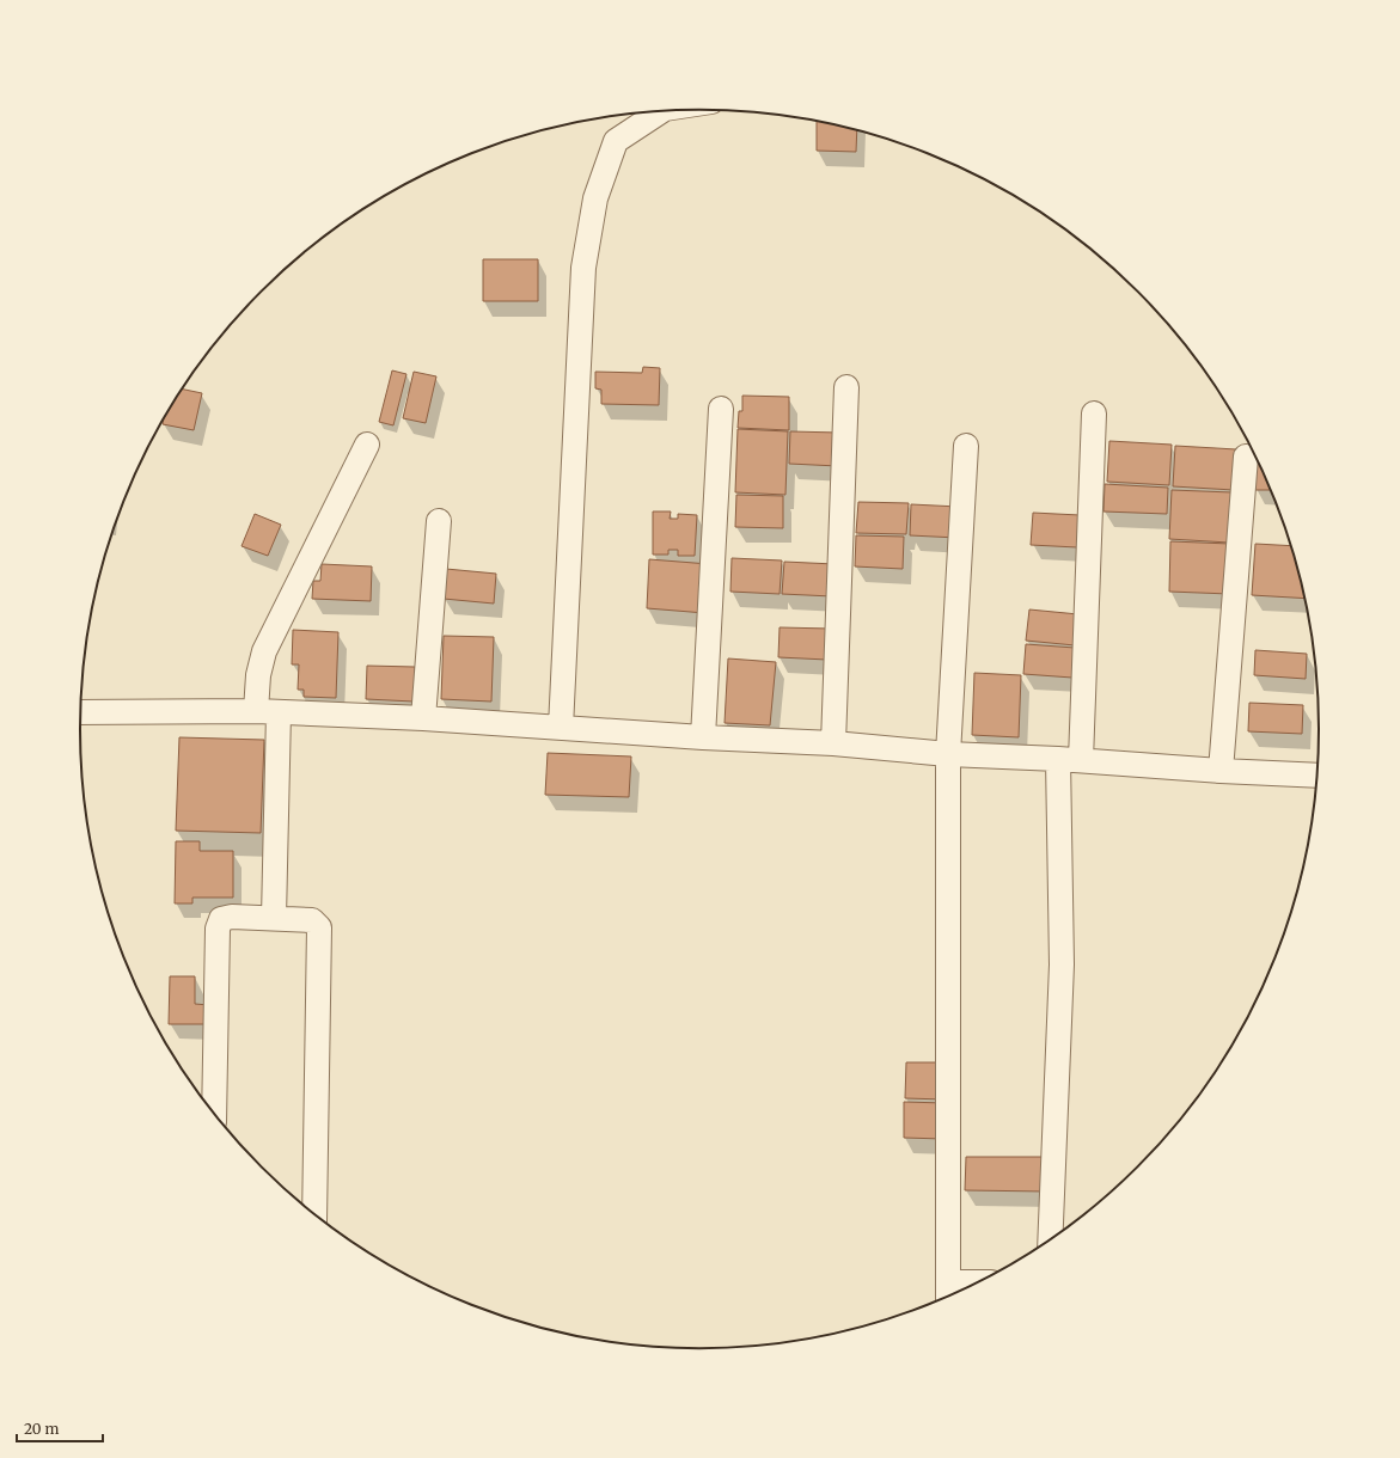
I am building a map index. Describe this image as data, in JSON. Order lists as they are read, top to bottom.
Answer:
{
  "scale_bar": "20 m"
}
